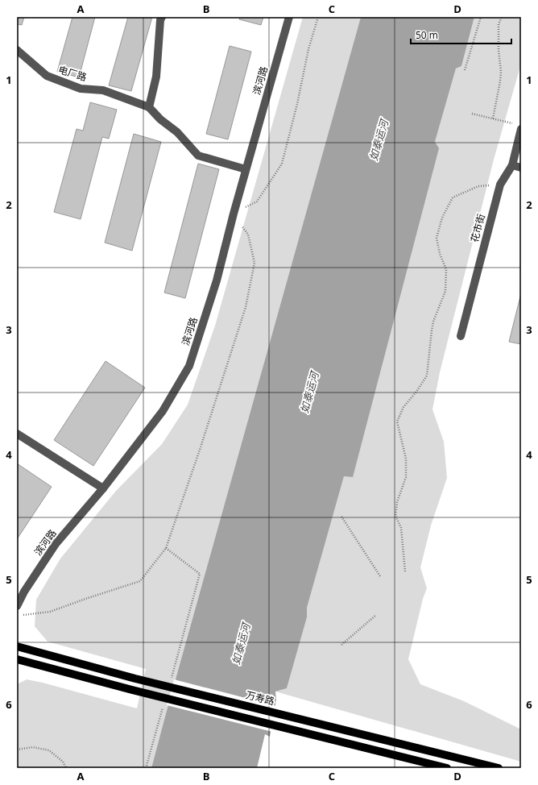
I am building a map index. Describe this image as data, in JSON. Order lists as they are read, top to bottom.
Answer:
{
  "streets": {
    "main road": ["万寿路"],
    "street": ["电厂路", "滨河路", "花市街"]
  },
  "water": ["如泰运河"],
  "scale_bar": "50 m",
  "grid": {
    "columns": [
      "A",
      "B",
      "C",
      "D"
    ],
    "rows": [
      "1",
      "2",
      "3",
      "4",
      "5",
      "6"
    ]
  }
}
